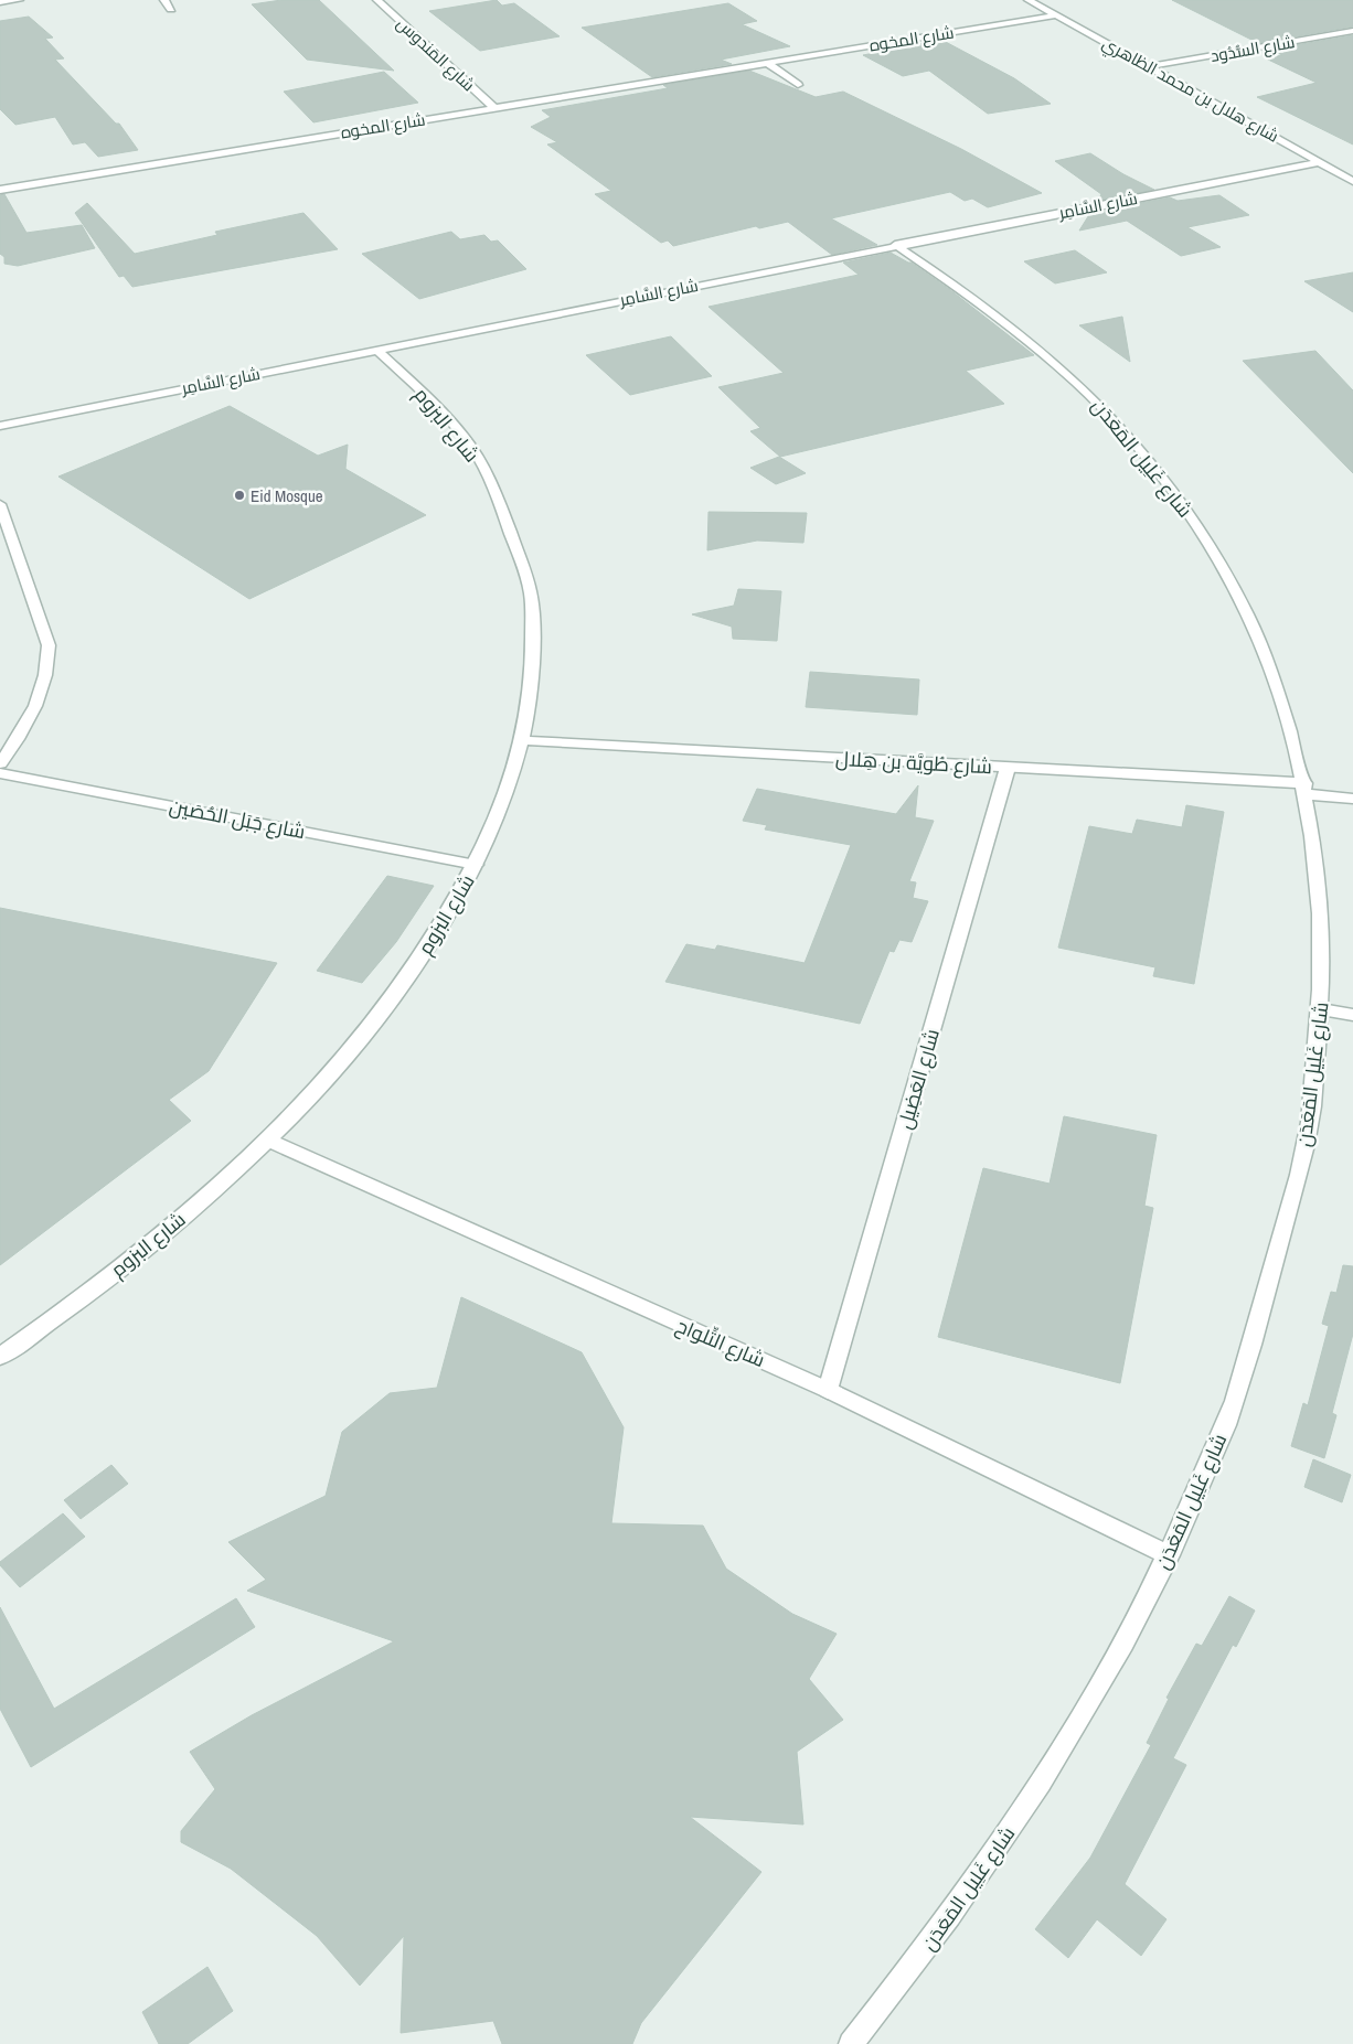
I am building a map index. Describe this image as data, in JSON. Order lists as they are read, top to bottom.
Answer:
{
  "streets": {
    "street": [
      "شارع المخوه",
      "شارع السُّدُود",
      "شارع المَندوس",
      "شارع هلال بن محمد الظاهري",
      "شارع السَّامِر",
      "شارع البزوم",
      "شارع غَلِيل المَعَدَن",
      "شارع طُويَّة بن هِلال",
      "شارع جَبَل الحُصَين",
      "شارع العَضِيل",
      "شارع التِّلواح"
    ]
  },
  "crossings": [
    ["شارع المخوه", "شارع المَندوس"],
    ["شارع المخوه", "شارع هلال بن محمد الظاهري"],
    ["شارع السُّدُود", "شارع هلال بن محمد الظاهري"],
    ["شارع هلال بن محمد الظاهري", "شارع السَّامِر"],
    ["شارع السَّامِر", "شارع البزوم"],
    ["شارع السَّامِر", "شارع غَلِيل المَعَدَن"],
    ["شارع البزوم", "شارع طُويَّة بن هِلال"],
    ["شارع البزوم", "شارع جَبَل الحُصَين"],
    ["شارع البزوم", "شارع التِّلواح"],
    ["شارع غَلِيل المَعَدَن", "شارع طُويَّة بن هِلال"],
    ["شارع غَلِيل المَعَدَن", "شارع التِّلواح"],
    ["شارع طُويَّة بن هِلال", "شارع العَضِيل"],
    ["شارع العَضِيل", "شارع التِّلواح"]
  ],
  "places": ["Eid Mosque"]
}
